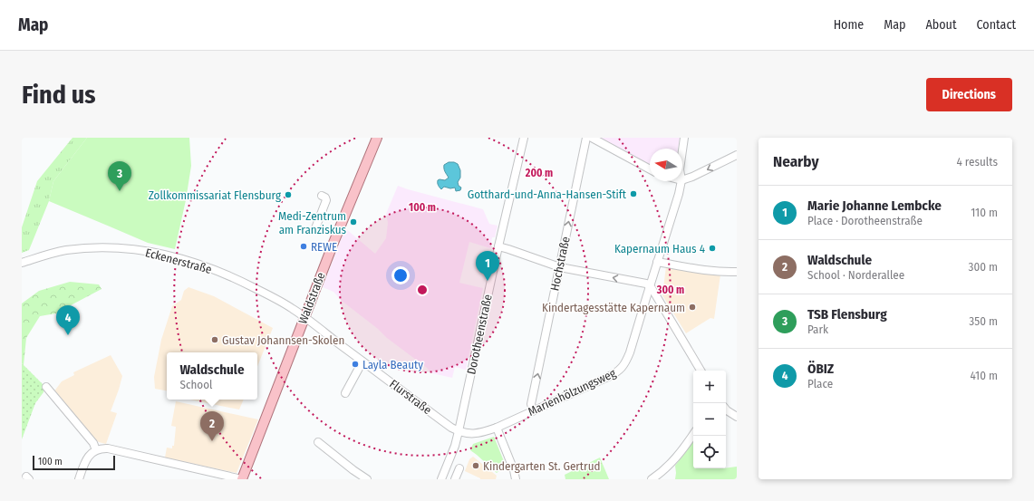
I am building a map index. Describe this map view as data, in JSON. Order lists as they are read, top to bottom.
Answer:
{
  "streets": {
    "main road": ["Waldstraße"],
    "street": [
      "Eckenerstraße",
      "Hochstraße",
      "Dorotheenstraße",
      "Marienhölzungsweg",
      "Flurstraße"
    ]
  },
  "crossings": [
    ["Eckenerstraße", "Waldstraße"],
    ["Eckenerstraße", "Flurstraße"],
    ["Hochstraße", "Marienhölzungsweg"],
    ["Waldstraße", "Flurstraße"],
    ["Dorotheenstraße", "Marienhölzungsweg"],
    ["Dorotheenstraße", "Flurstraße"],
    ["Marienhölzungsweg", "Flurstraße"]
  ],
  "one_way": ["Hochstraße"],
  "places": [
    "Gotthard-und-Anna-Hansen-Stift",
    "Zollkommissariat Flensburg",
    "Medi-Zentrum am Franziskus",
    "REWE",
    "Kapernaum Haus 4",
    "Kindertagesstätte Kapernaum",
    "Gustav Johannsen-Skolen",
    "Layla Beauty",
    "Kindergarten St. Gertrud"
  ],
  "scale_bar": "100 m",
  "north": "left",
  "page": {
    "header": "Map",
    "nav": [
      "Home",
      "Map",
      "About",
      "Contact"
    ],
    "buttons": "Directions",
    "title": "Find us",
    "heading": ["Nearby", "4 results"],
    "pins": [
      "3",
      "1",
      "4",
      "2"
    ],
    "list": [
      {
        "mark": "1",
        "name": "Marie Johanne Lembcke",
        "note": "Place · Dorotheenstraße",
        "value": "110 m"
      },
      {
        "mark": "2",
        "name": "Waldschule",
        "note": "School · Norderallee",
        "value": "300 m"
      },
      {
        "mark": "3",
        "name": "TSB Flensburg",
        "note": "Park",
        "value": "350 m"
      },
      {
        "mark": "4",
        "name": "ÖBIZ",
        "note": "Place",
        "value": "410 m"
      }
    ],
    "popup": ["Waldschule", "School"],
    "map_buttons": ["+", "−"],
    "scale": "100 m"
  },
  "rings": ["200 m", "100 m", "300 m"]
}
